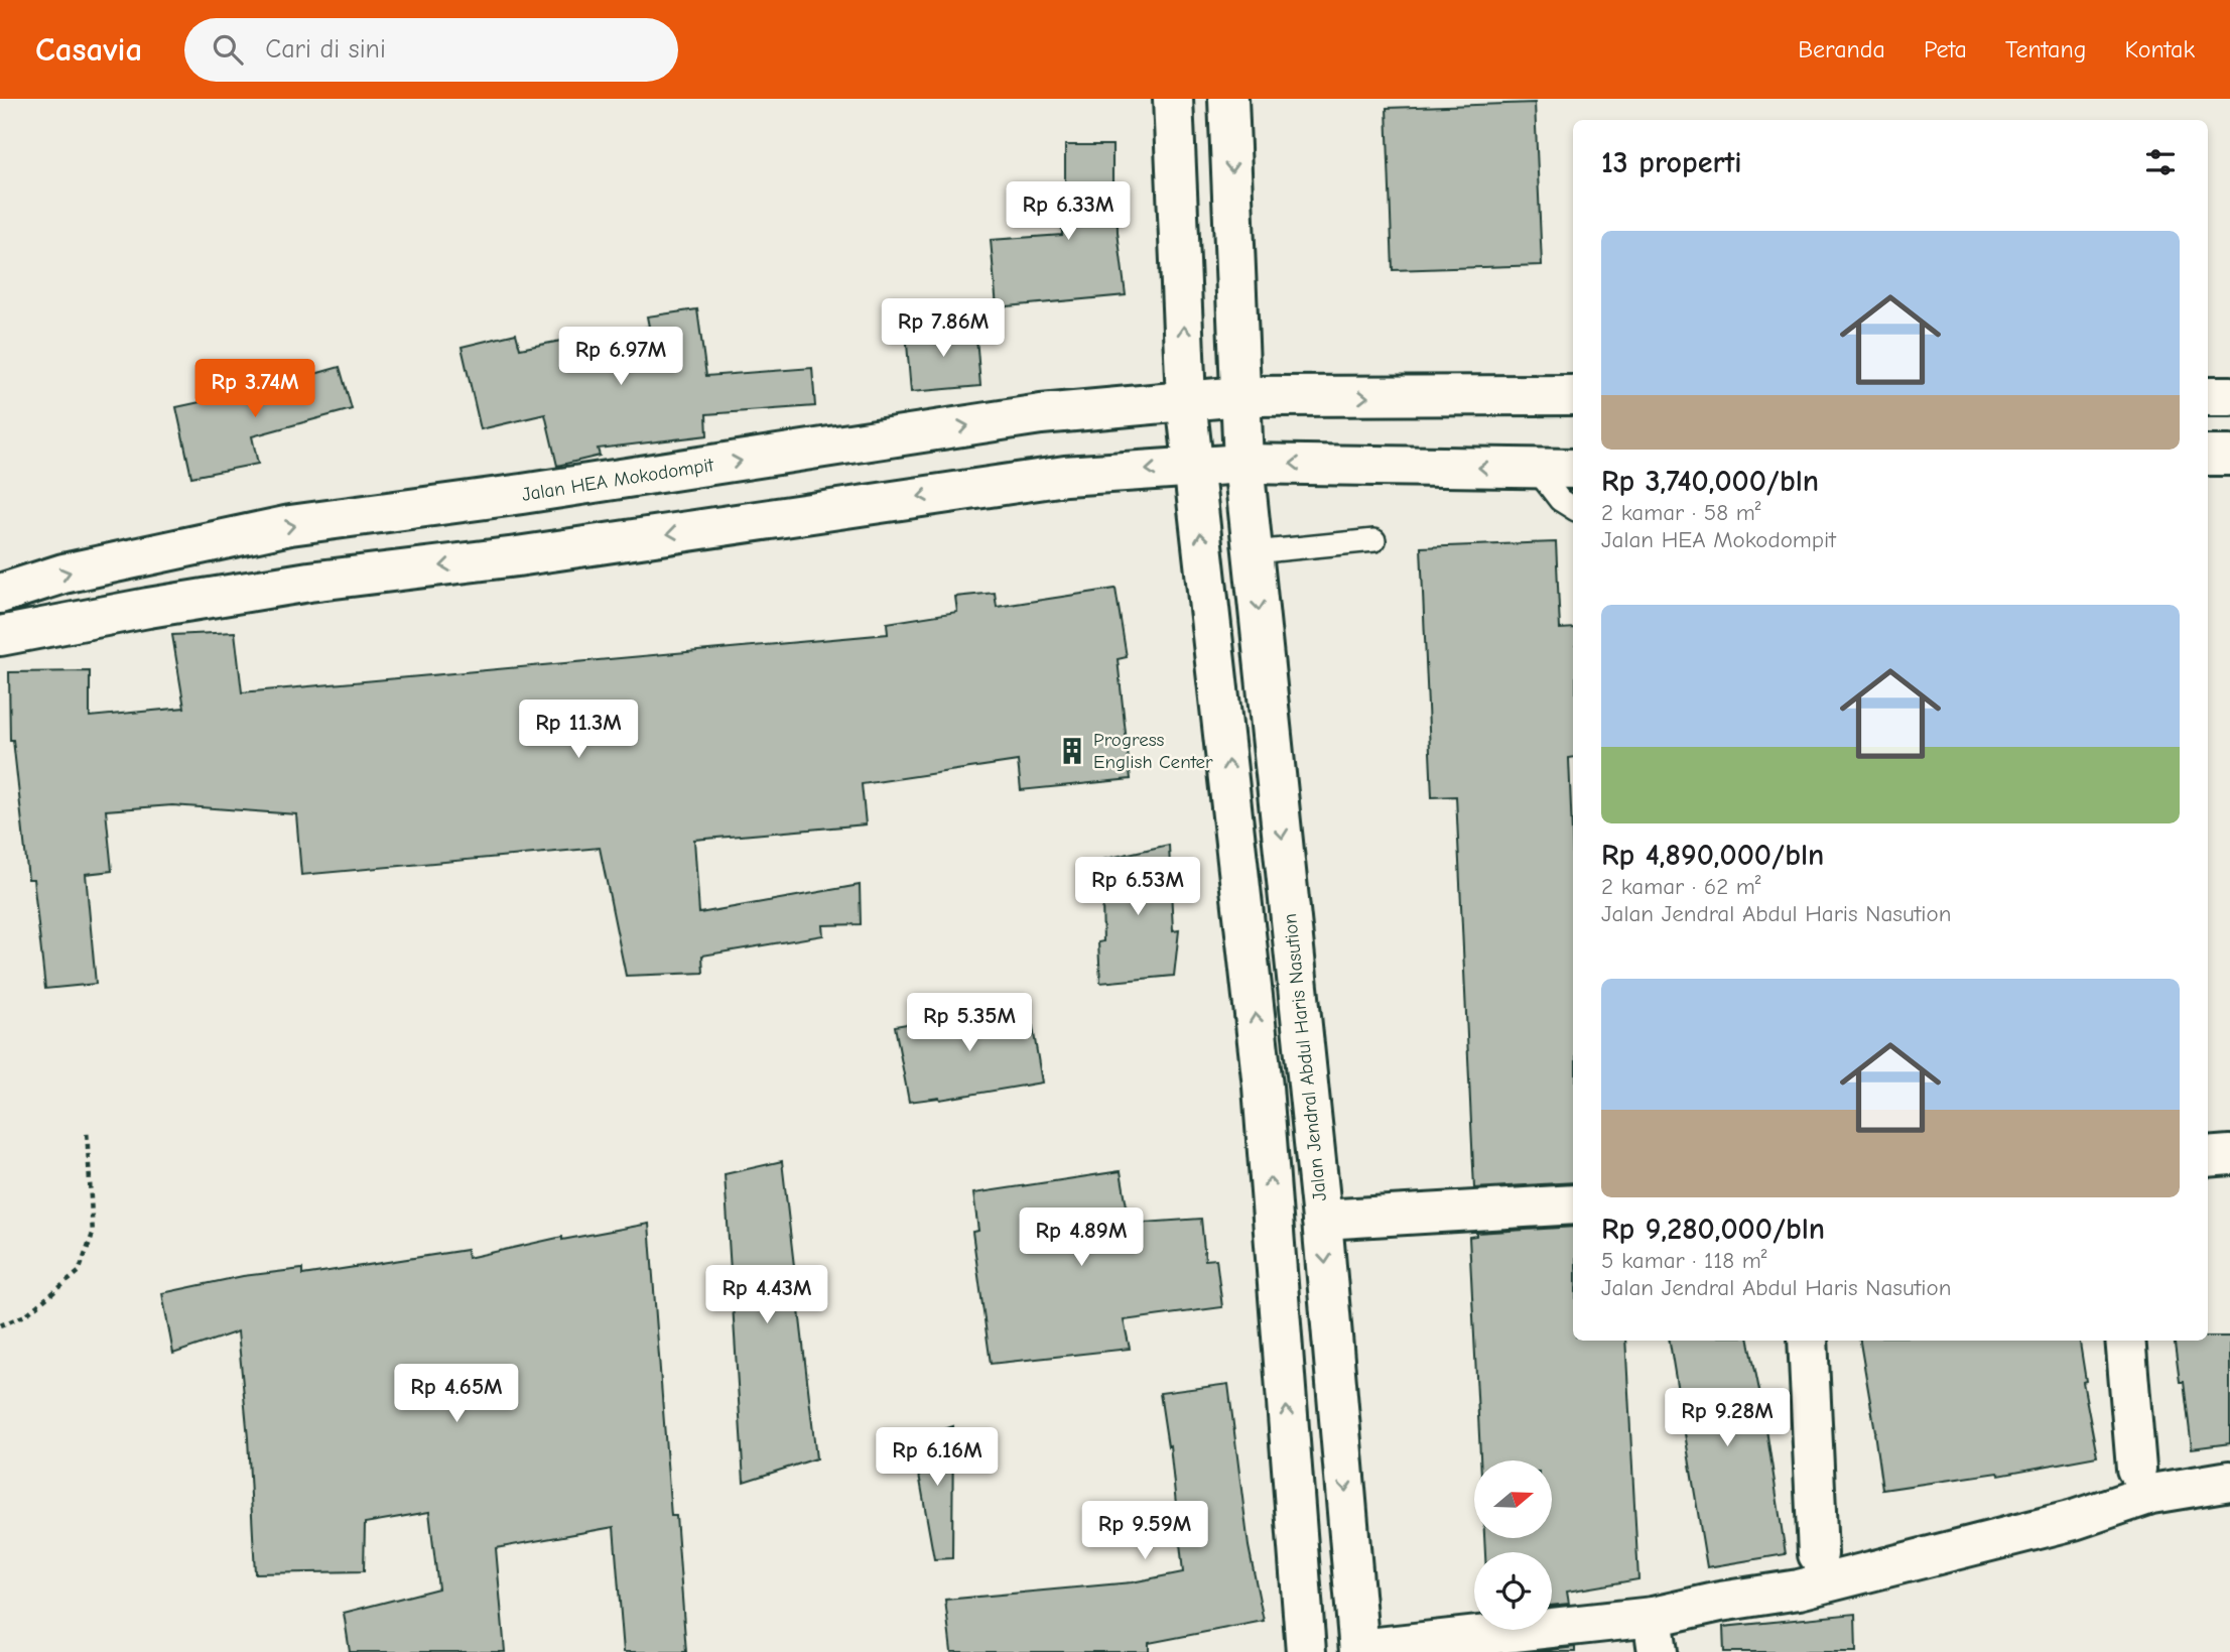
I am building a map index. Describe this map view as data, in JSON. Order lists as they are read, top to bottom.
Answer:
{
  "streets": {
    "main road": ["Jalan HEA Mokodompit", "Jalan Jendral Abdul Haris Nasution"]
  },
  "crossings": [
    ["Jalan HEA Mokodompit", "Jalan Jendral Abdul Haris Nasution"]
  ],
  "places": {
    "building": ["Progress English Center"]
  },
  "north": "right",
  "page": {
    "header": "Casavia",
    "search": "Cari di sini",
    "nav": [
      "Beranda",
      "Peta",
      "Tentang",
      "Kontak"
    ],
    "heading": "13 properti",
    "price": [
      "Rp 6.33M",
      "Rp 7.86M",
      "Rp 6.97M",
      "Rp 3.74M",
      "Rp 11.3M",
      "Rp 6.53M",
      "Rp 5.35M",
      "Rp 4.89M",
      "Rp 4.43M",
      "Rp 4.65M",
      "Rp 9.28M",
      "Rp 6.16M",
      "Rp 9.59M"
    ],
    "list": [
      {
        "name": "Rp 3,740,000/bln",
        "note": "2 kamar · 58 m² · Jalan HEA Mokodompit"
      },
      {
        "name": "Rp 4,890,000/bln",
        "note": "2 kamar · 62 m² · Jalan Jendral Abdul Haris Nasution"
      },
      {
        "name": "Rp 9,280,000/bln",
        "note": "5 kamar · 118 m² · Jalan Jendral Abdul Haris Nasution"
      }
    ]
  }
}
